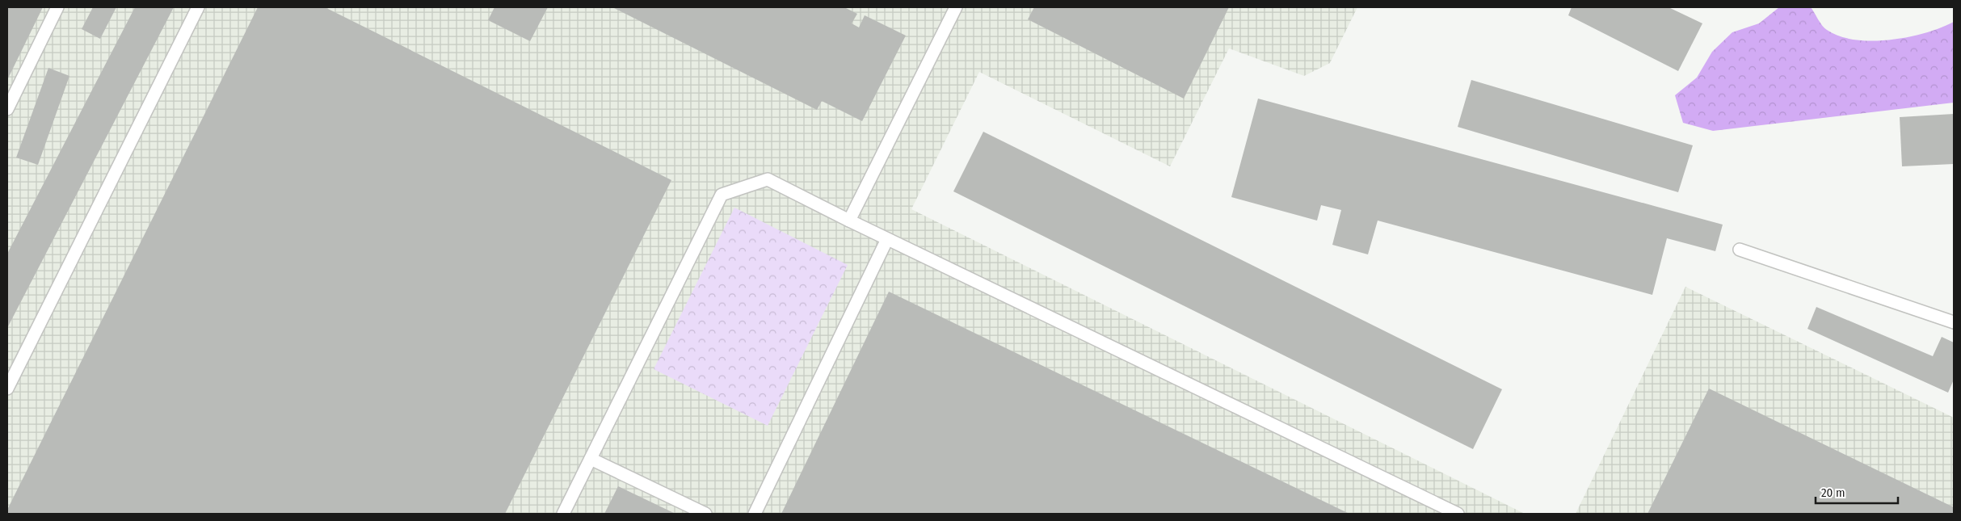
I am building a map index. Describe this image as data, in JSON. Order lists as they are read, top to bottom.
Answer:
{
  "scale_bar": "20 m"
}
